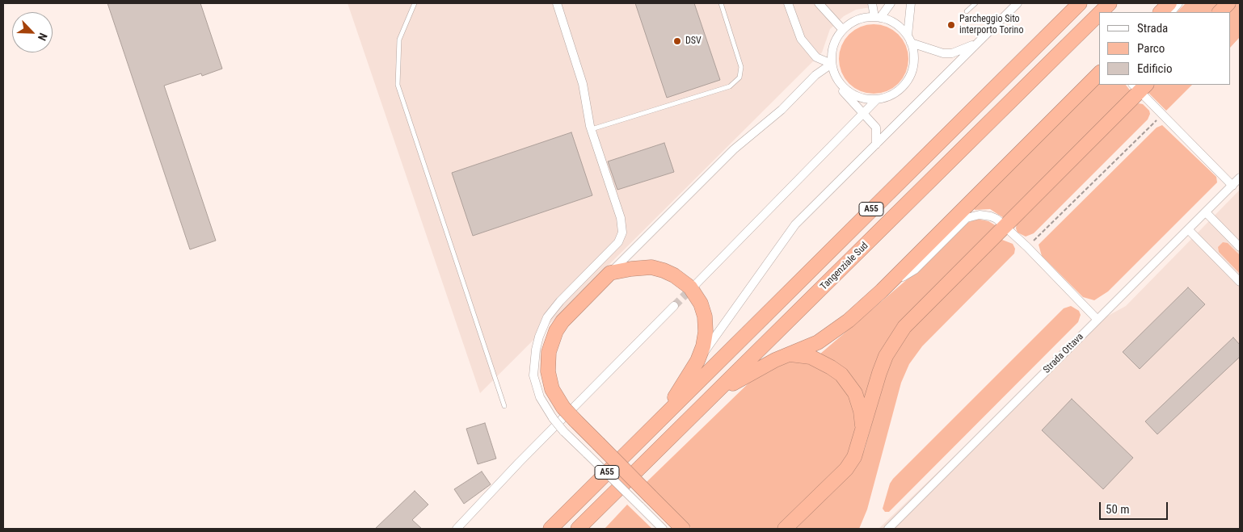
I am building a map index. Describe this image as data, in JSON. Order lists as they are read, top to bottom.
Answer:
{
  "streets": {
    "highway": ["A55", "Tangenziale Sud"],
    "street": ["Strada Ottava"]
  },
  "places": ["Parcheggio Sito interporto Torino", "DSV"],
  "legend": ["Strada", "Parco", "Edificio"],
  "scale_bar": "50 m",
  "north": "bottom right"
}
